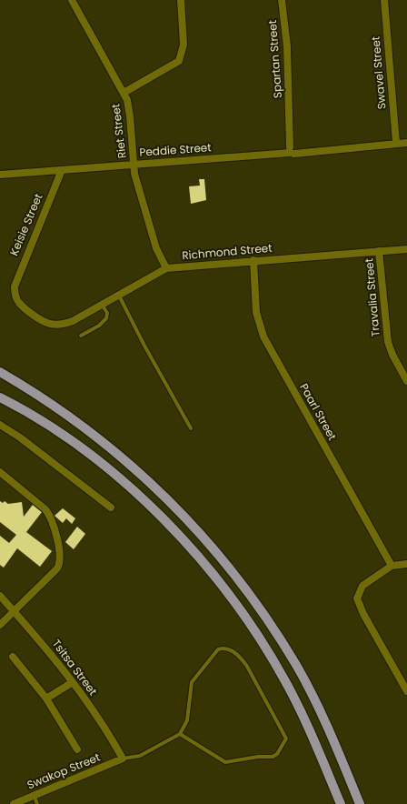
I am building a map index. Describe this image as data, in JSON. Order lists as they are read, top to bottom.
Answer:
{
  "streets": {
    "street": [
      "Spartan Street",
      "Swavel Street",
      "Riet Street",
      "Peddie Street",
      "Keisie Street",
      "Richmond Street",
      "Travalia Street",
      "Paarl Street",
      "Tsitsa Street",
      "Swakop Street"
    ]
  },
  "crossings": [
    ["Spartan Street", "Peddie Street"],
    ["Swavel Street", "Peddie Street"],
    ["Riet Street", "Peddie Street"],
    ["Riet Street", "Richmond Street"],
    ["Peddie Street", "Keisie Street"],
    ["Keisie Street", "Richmond Street"],
    ["Richmond Street", "Travalia Street"],
    ["Richmond Street", "Paarl Street"],
    ["Tsitsa Street", "Swakop Street"]
  ]
}
